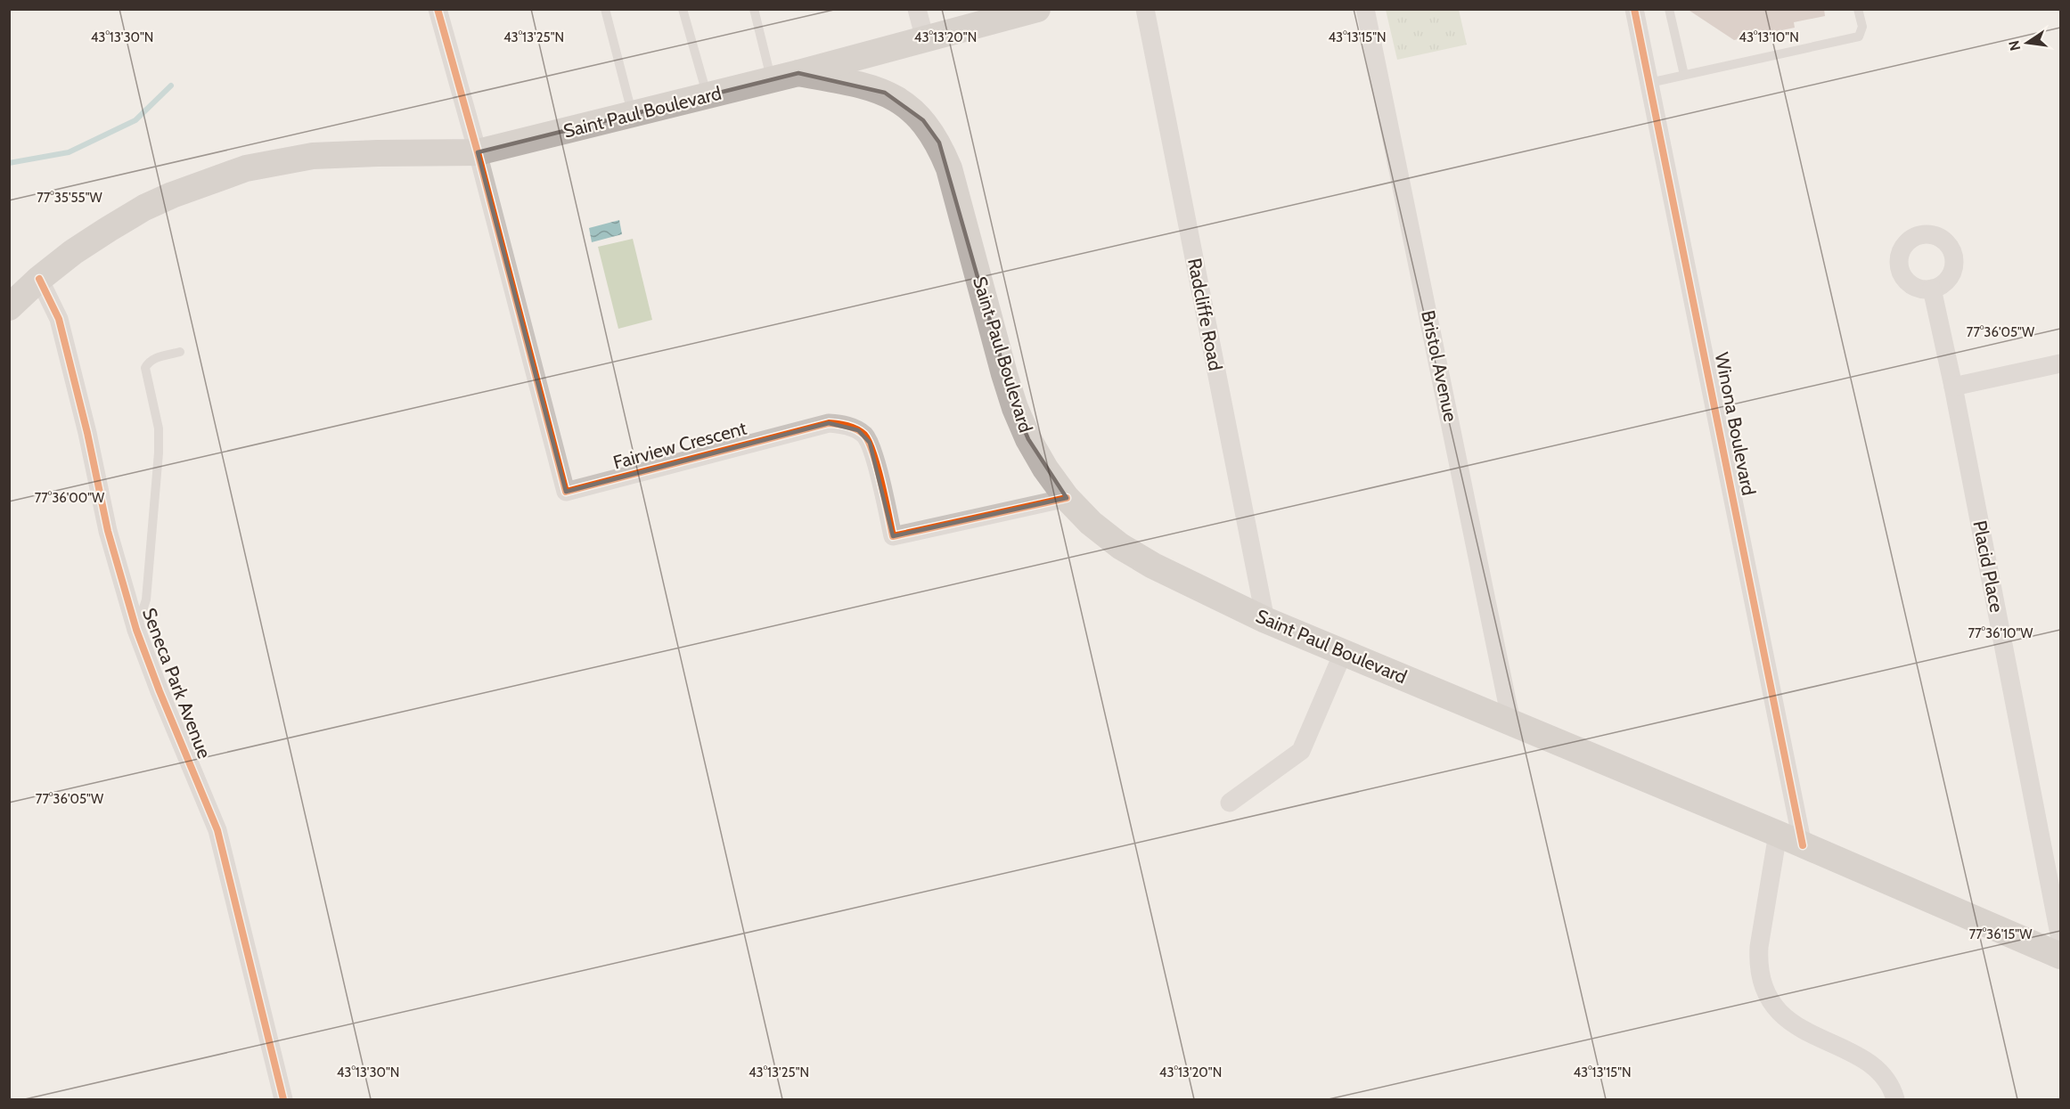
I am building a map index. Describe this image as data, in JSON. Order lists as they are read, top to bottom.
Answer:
{
  "streets": {
    "main road": ["Saint Paul Boulevard"],
    "street": [
      "Radcliffe Road",
      "Bristol Avenue",
      "Winona Boulevard",
      "Fairview Crescent",
      "Placid Place",
      "Seneca Park Avenue"
    ]
  },
  "crossings": [
    ["Saint Paul Boulevard", "Radcliffe Road"],
    ["Saint Paul Boulevard", "Bristol Avenue"],
    ["Saint Paul Boulevard", "Winona Boulevard"],
    ["Saint Paul Boulevard", "Fairview Crescent"],
    ["Saint Paul Boulevard", "Seneca Park Avenue"]
  ],
  "north": "left",
  "coordinates": [
    "43°13'30\"N",
    "43°13'25\"N",
    "43°13'20\"N",
    "43°13'15\"N",
    "43°13'10\"N",
    "77°35'55\"W",
    "77°36'05\"W",
    "77°36'00\"W",
    "77°36'10\"W",
    "77°36'15\"W"
  ]
}
